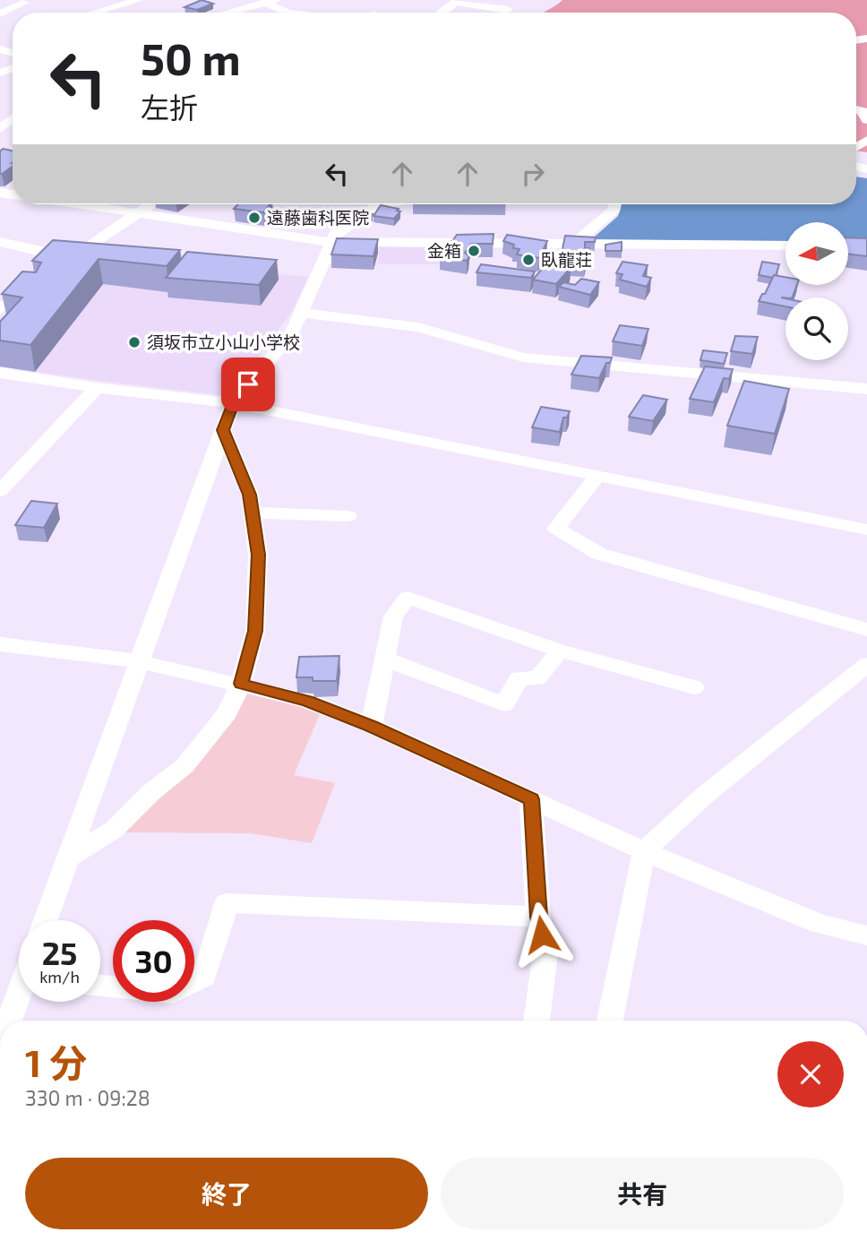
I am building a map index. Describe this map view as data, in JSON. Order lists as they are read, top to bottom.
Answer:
{
  "places": [
    "遠藤歯科医院",
    "金箱",
    "臥龍荘",
    "須坂市立小山小学校"
  ],
  "north": "left",
  "page": {
    "turn": ["50 m", "左折"],
    "speed": "25 km/h",
    "limit": "30",
    "heading": ["1 分", "330 m · 09:28"],
    "buttons": ["終了", "共有"]
  }
}
